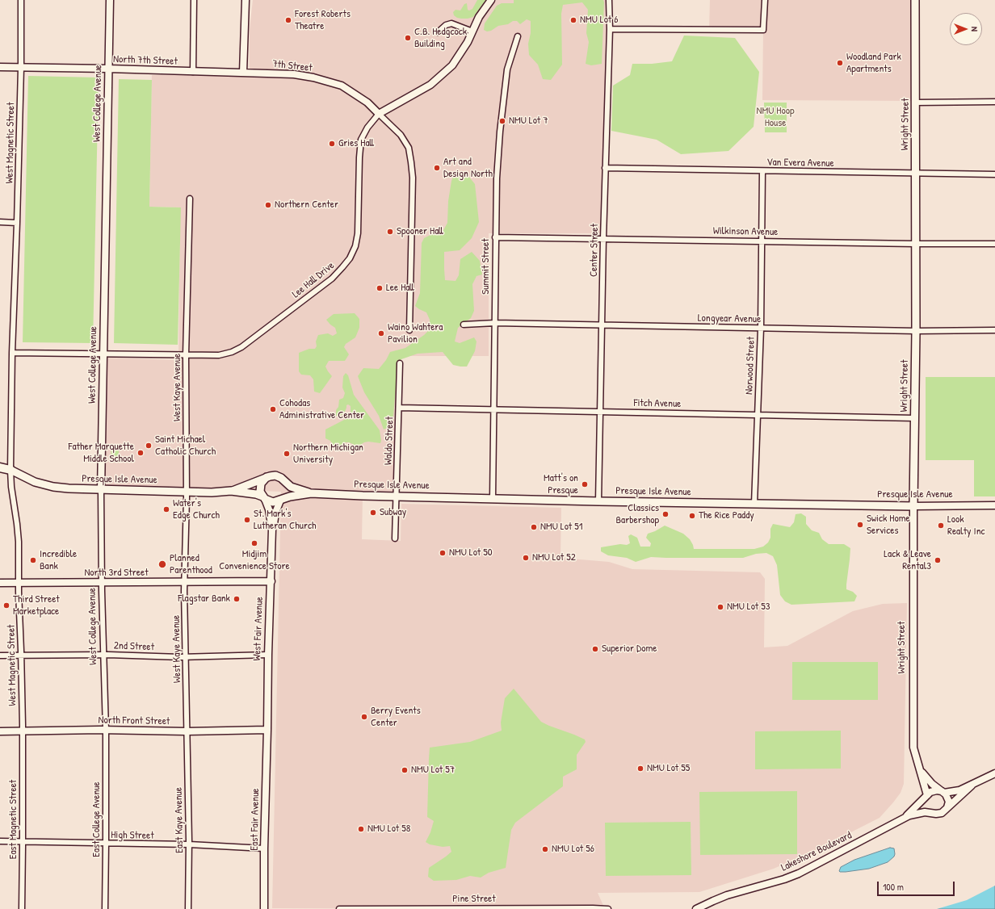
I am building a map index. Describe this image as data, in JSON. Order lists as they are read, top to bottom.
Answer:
{
  "streets": {
    "main road": ["Wright Street", "Presque Isle Avenue", "West Fair Avenue"],
    "street": [
      "North 7th Street",
      "7th Street",
      "West College Avenue",
      "West Magnetic Street",
      "Van Evera Avenue",
      "Wilkinson Avenue",
      "Center Street",
      "Summit Street",
      "Lee Hall Drive",
      "Longyear Avenue",
      "Norwood Street",
      "West Kaye Avenue",
      "Fitch Avenue",
      "Waldo Street",
      "North 3rd Street",
      "2nd Street",
      "North Front Street",
      "East Magnetic Street",
      "East College Avenue",
      "East Fair Avenue",
      "East Kaye Avenue",
      "High Street",
      "Lakeshore Boulevard",
      "Pine Street"
    ]
  },
  "crossings": [
    ["North 7th Street", "7th Street"],
    ["North 7th Street", "West College Avenue"],
    ["North 7th Street", "West Magnetic Street"],
    ["7th Street", "Lee Hall Drive"],
    ["West College Avenue", "Lee Hall Drive"],
    ["West College Avenue", "Presque Isle Avenue"],
    ["West College Avenue", "North 3rd Street"],
    ["West College Avenue", "2nd Street"],
    ["West College Avenue", "North Front Street"],
    ["West College Avenue", "East College Avenue"],
    ["Wright Street", "Van Evera Avenue"],
    ["Wright Street", "Wilkinson Avenue"],
    ["Wright Street", "Longyear Avenue"],
    ["Wright Street", "Fitch Avenue"],
    ["Wright Street", "Presque Isle Avenue"],
    ["Wright Street", "Lakeshore Boulevard"],
    ["West Magnetic Street", "Lee Hall Drive"],
    ["West Magnetic Street", "Presque Isle Avenue"],
    ["West Magnetic Street", "North 3rd Street"],
    ["West Magnetic Street", "2nd Street"],
    ["West Magnetic Street", "North Front Street"],
    ["West Magnetic Street", "East Magnetic Street"],
    ["Van Evera Avenue", "Center Street"],
    ["Van Evera Avenue", "Norwood Street"],
    ["Wilkinson Avenue", "Center Street"],
    ["Wilkinson Avenue", "Summit Street"],
    ["Wilkinson Avenue", "Norwood Street"],
    ["Center Street", "Longyear Avenue"],
    ["Center Street", "Fitch Avenue"],
    ["Center Street", "Presque Isle Avenue"],
    ["Summit Street", "Longyear Avenue"],
    ["Summit Street", "Fitch Avenue"],
    ["Summit Street", "Presque Isle Avenue"],
    ["Lee Hall Drive", "West Kaye Avenue"],
    ["Longyear Avenue", "Norwood Street"],
    ["Norwood Street", "Fitch Avenue"],
    ["Norwood Street", "Presque Isle Avenue"],
    ["West Kaye Avenue", "Presque Isle Avenue"],
    ["West Kaye Avenue", "North 3rd Street"],
    ["West Kaye Avenue", "2nd Street"],
    ["West Kaye Avenue", "North Front Street"],
    ["West Kaye Avenue", "East Kaye Avenue"],
    ["Fitch Avenue", "Waldo Street"],
    ["Waldo Street", "Presque Isle Avenue"],
    ["Presque Isle Avenue", "West Fair Avenue"],
    ["North 3rd Street", "West Fair Avenue"],
    ["West Fair Avenue", "2nd Street"],
    ["West Fair Avenue", "North Front Street"],
    ["West Fair Avenue", "East Fair Avenue"],
    ["North Front Street", "East Magnetic Street"],
    ["North Front Street", "East College Avenue"],
    ["North Front Street", "East Fair Avenue"],
    ["North Front Street", "East Kaye Avenue"],
    ["East Magnetic Street", "High Street"],
    ["East College Avenue", "High Street"],
    ["East Fair Avenue", "High Street"],
    ["East Kaye Avenue", "High Street"]
  ],
  "parks": ["NMU Hoop House"],
  "places": [
    "Forest Roberts Theatre",
    "NMU Lot 6",
    "C.B. Hedgcock Building",
    "Woodland Park Apartments",
    "NMU Lot 7",
    "Gries Hall",
    "Art and Design North",
    "Northern Center",
    "Spooner Hall",
    "Lee Hall",
    "Waino Wahtera Pavilion",
    "Cohodas Administrative Center",
    "Saint Michael Catholic Church",
    "Father Marquette Middle School",
    "Northern Michigan University",
    "Matt's on Presque",
    "Water's Edge Church",
    "Subway",
    "Classics Barbershop",
    "The Rice Paddy",
    "St. Mark's Lutheran Church",
    "Swick Home Services",
    "Look Realty Inc",
    "NMU Lot 51",
    "Midjim Convenience Store",
    "NMU Lot 50",
    "NMU Lot 52",
    "Incredible Bank",
    "Lack & Leave Rental3",
    "Planned Parenthood",
    "Flagstar Bank",
    "Third Street Marketplace",
    "NMU Lot 53",
    "Superior Dome",
    "Berry Events Center",
    "NMU Lot 55",
    "NMU Lot 57",
    "NMU Lot 58",
    "NMU Lot 56"
  ],
  "scale_bar": "100 m",
  "north": "right"
}
